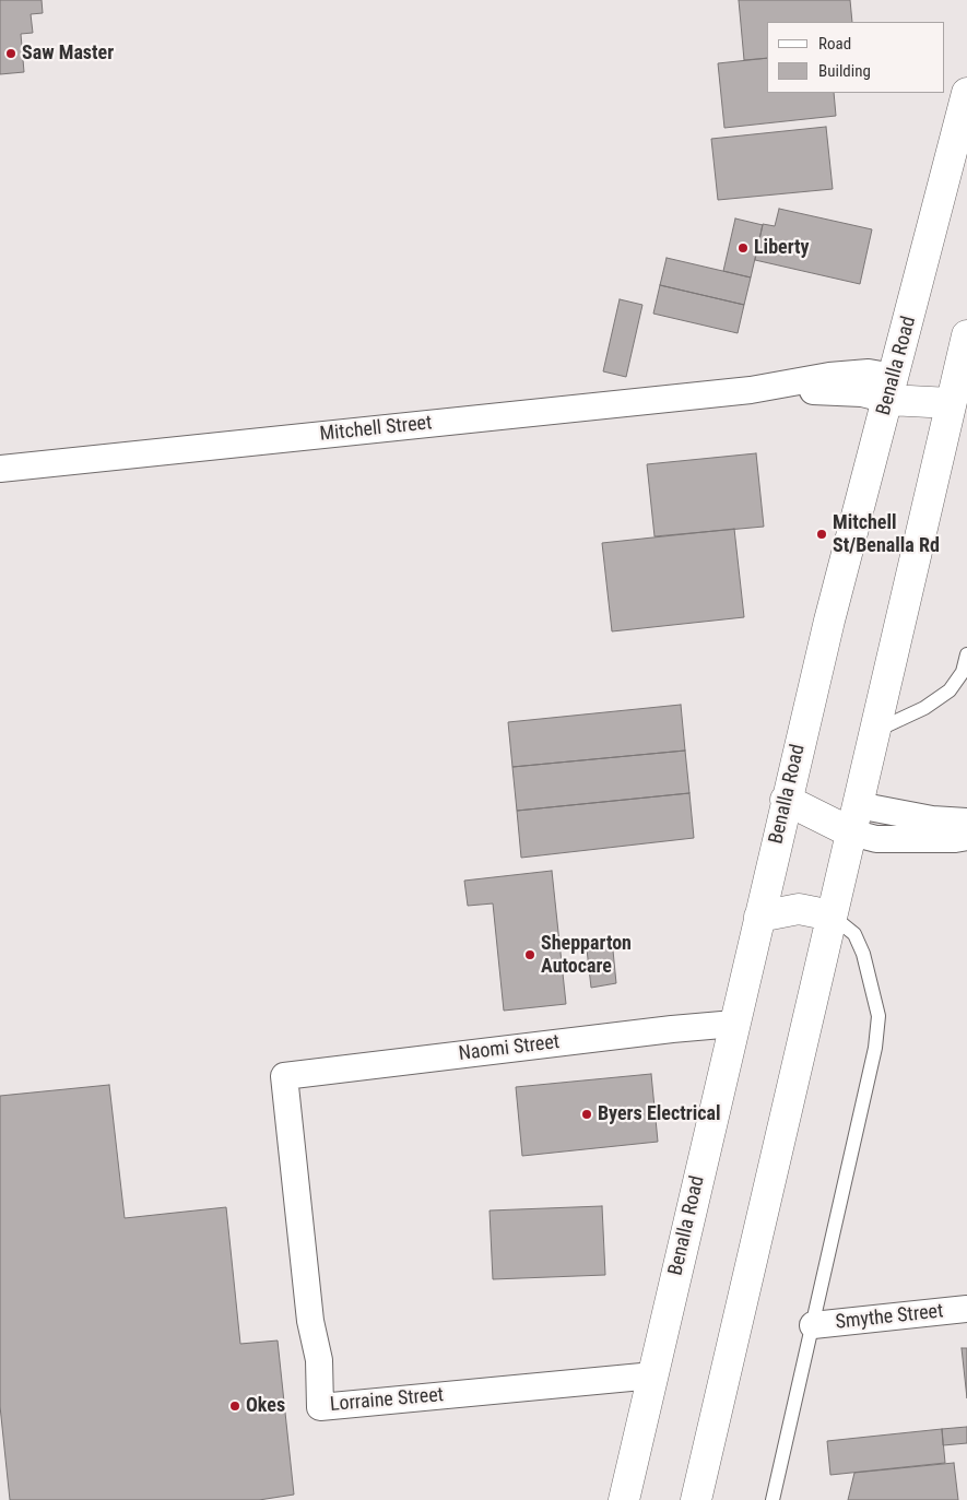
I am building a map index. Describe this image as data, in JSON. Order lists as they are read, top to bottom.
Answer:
{
  "streets": {
    "highway": ["Benalla Road"],
    "street": [
      "Mitchell Street",
      "Naomi Street",
      "Smythe Street",
      "Lorraine Street"
    ]
  },
  "crossings": [
    ["Benalla Road", "Mitchell Street"],
    ["Benalla Road", "Naomi Street"],
    ["Benalla Road", "Lorraine Street"],
    ["Naomi Street", "Lorraine Street"]
  ],
  "places": [
    "Saw Master",
    "Liberty",
    "Mitchell St/Benalla Rd",
    "Shepparton Autocare",
    "Byers Electrical",
    "Okes"
  ],
  "legend": ["Road", "Building"]
}
